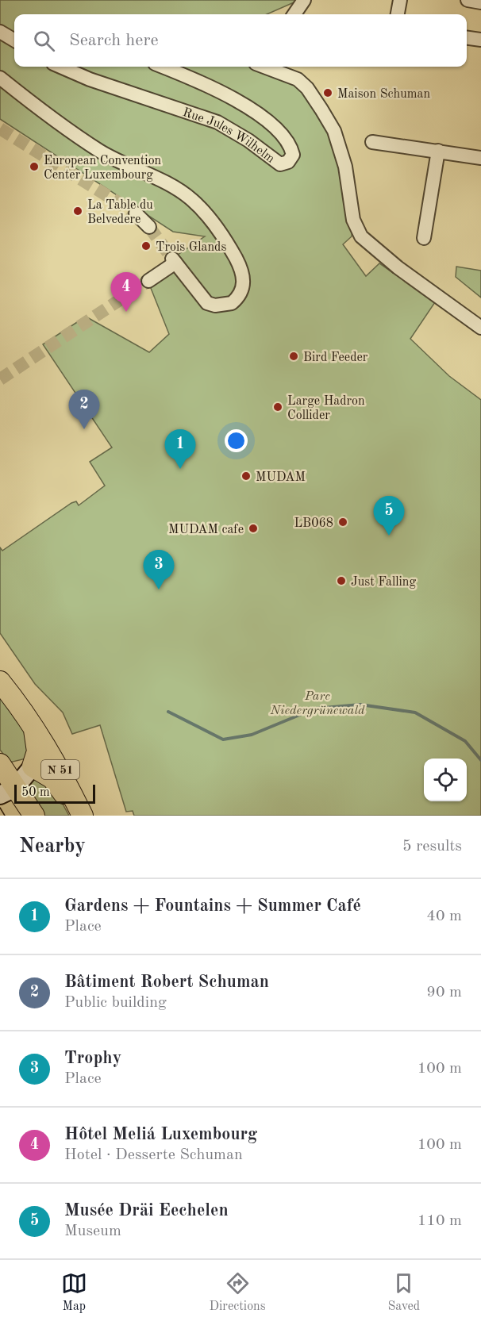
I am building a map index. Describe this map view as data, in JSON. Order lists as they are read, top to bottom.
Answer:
{
  "streets": {
    "main road": ["N 51"],
    "street": ["Rue Jules Wilhelm"]
  },
  "parks": ["Parc Niedergrünewald"],
  "places": [
    "Maison Schuman",
    "European Convention Center Luxembourg",
    "La Table du Belvedere",
    "Trois Glands",
    "Bird Feeder",
    "Large Hadron Collider",
    "MUDAM",
    "LB068",
    "MUDAM cafe",
    "Just Falling"
  ],
  "scale_bar": "50 m",
  "page": {
    "search": "Search here",
    "pins": [
      "4",
      "2",
      "1",
      "5",
      "3"
    ],
    "scale": "50 m",
    "heading": ["Nearby", "5 results"],
    "list": [
      {
        "mark": "1",
        "name": "Gardens + Fountains + Summer Café",
        "note": "Place",
        "value": "40 m"
      },
      {
        "mark": "2",
        "name": "Bâtiment Robert Schuman",
        "note": "Public building",
        "value": "90 m"
      },
      {
        "mark": "3",
        "name": "Trophy",
        "note": "Place",
        "value": "100 m"
      },
      {
        "mark": "4",
        "name": "Hôtel Meliá Luxembourg",
        "note": "Hotel · Desserte Schuman",
        "value": "100 m"
      },
      {
        "mark": "5",
        "name": "Musée Dräi Eechelen",
        "note": "Museum",
        "value": "110 m"
      }
    ],
    "nav": ["Map", "Directions", "Saved"]
  }
}
